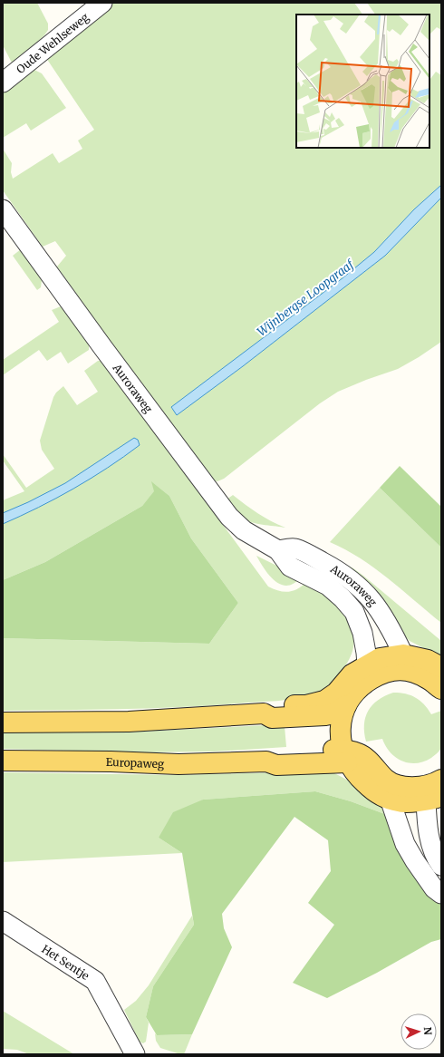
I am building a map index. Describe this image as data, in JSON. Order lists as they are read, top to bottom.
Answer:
{
  "streets": {
    "main road": ["Europaweg"],
    "street": ["Oude Wehlseweg", "Auroraweg", "Het Sentje"]
  },
  "water": ["Wijnbergse Loopgraaf"],
  "north": "right"
}
